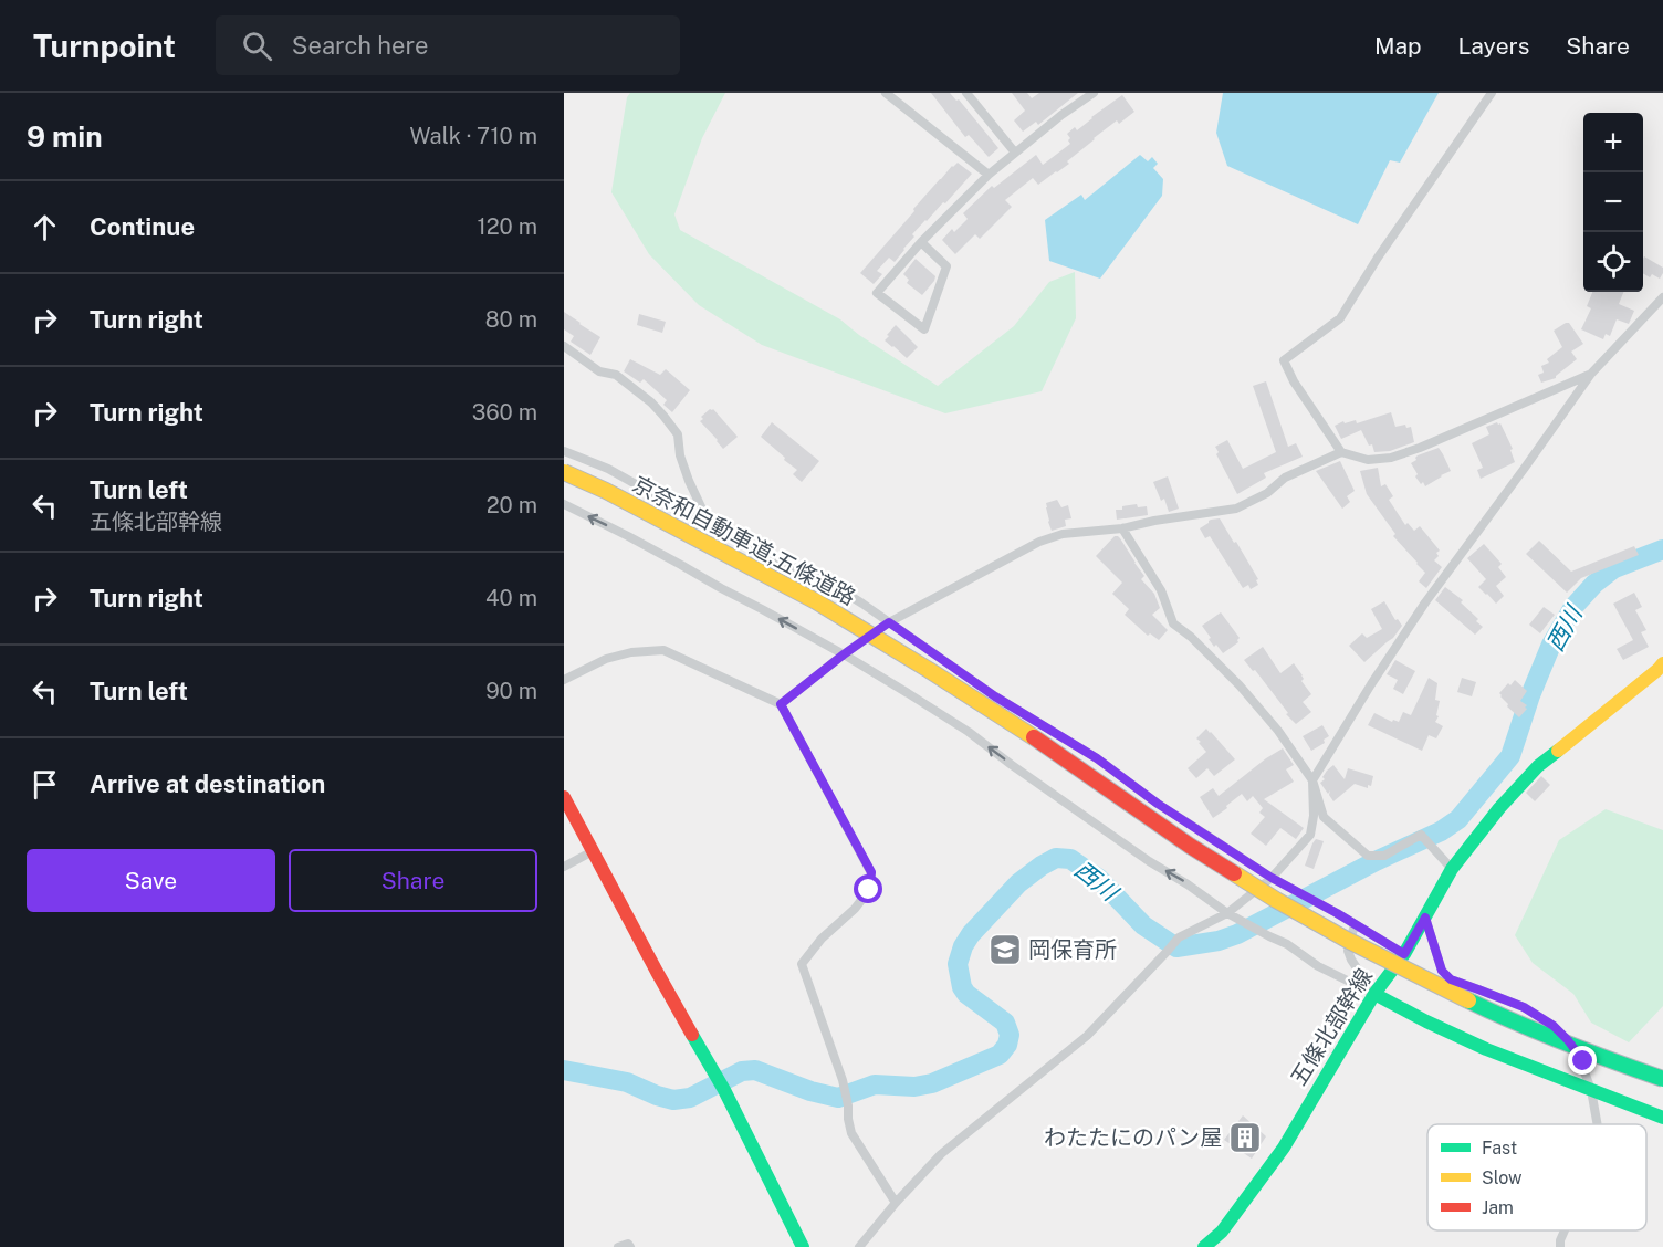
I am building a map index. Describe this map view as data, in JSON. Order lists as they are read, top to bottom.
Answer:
{
  "streets": {
    "main road": ["京奈和自動車道;五條道路", "五條北部幹線"]
  },
  "water": ["西川"],
  "places": {
    "school or university": ["岡保育所"],
    "building": ["わたたにのパン屋"]
  },
  "legend": ["Fast", "Slow", "Jam"],
  "page": {
    "header": "Turnpoint",
    "search": "Search here",
    "nav": ["Map", "Layers", "Share"],
    "heading": ["9 min", "Walk · 710 m"],
    "map_buttons": ["+", "−"],
    "list": [
      ["Continue", "120 m"],
      ["Turn right", "80 m"],
      ["Turn right", "360 m"],
      ["Turn left", "五條北部幹線", "20 m"],
      ["Turn right", "40 m"],
      ["Turn left", "90 m"],
      "Arrive at destination"
    ],
    "buttons": ["Save", "Share"]
  }
}
